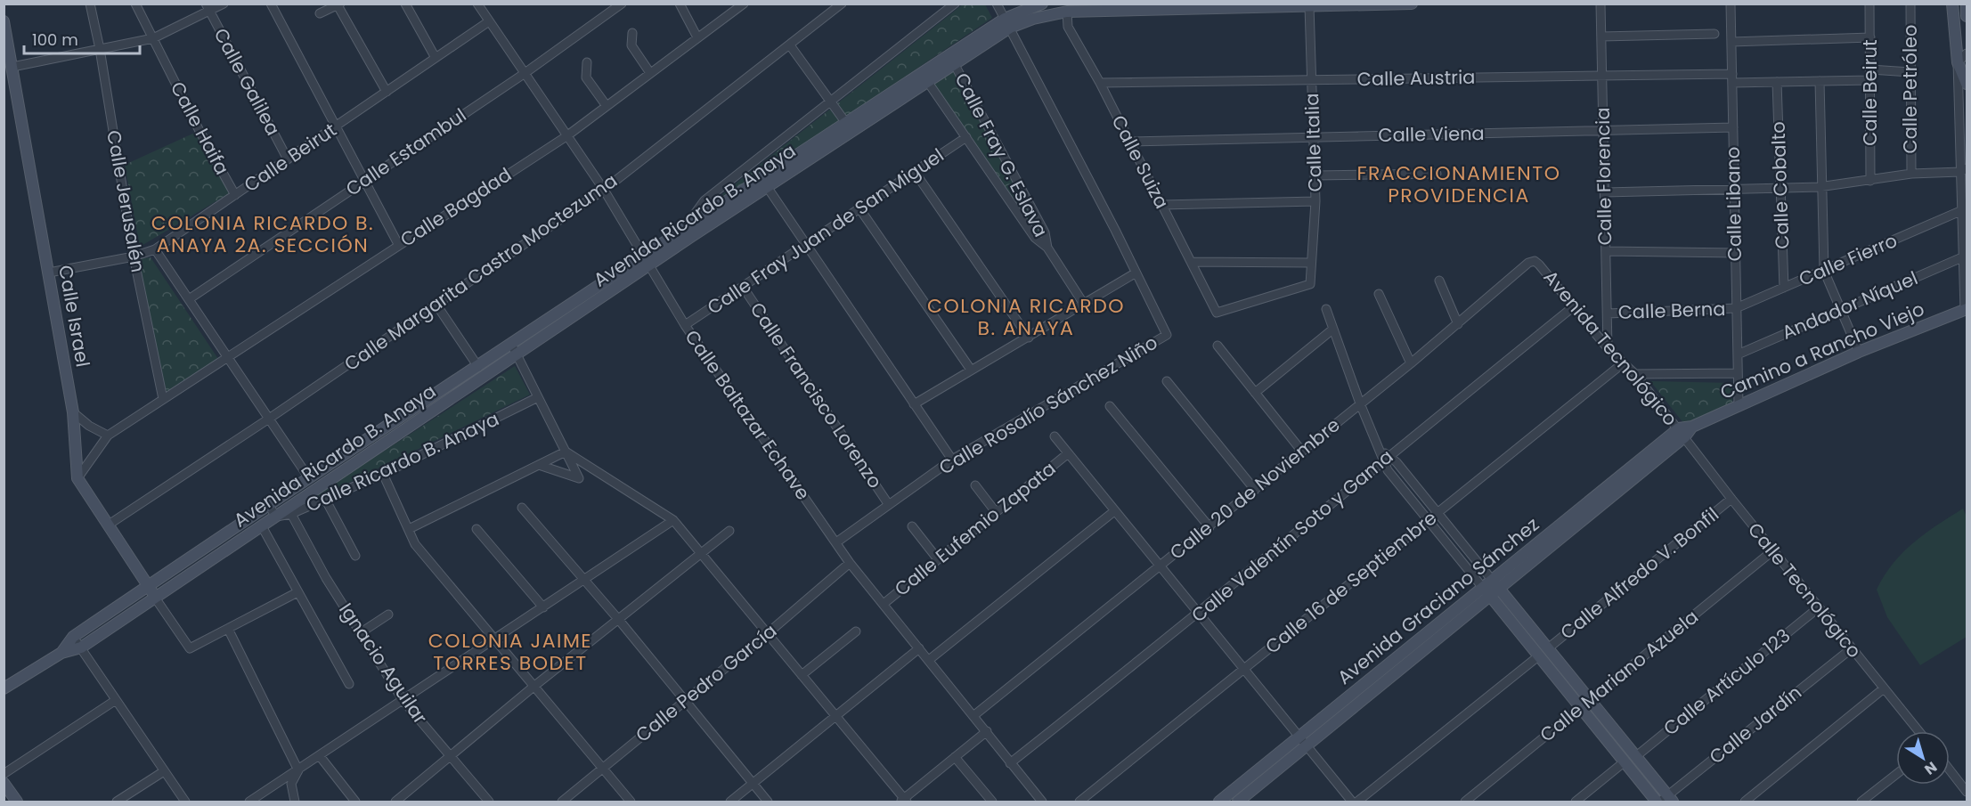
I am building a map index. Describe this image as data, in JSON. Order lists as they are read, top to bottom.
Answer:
{
  "streets": {
    "main road": [
      "Avenida Ricardo B. Anaya",
      "Calle Israel",
      "Camino a Rancho Viejo",
      "Avenida Graciano Sánchez"
    ],
    "street": [
      "Calle Austria",
      "Calle Galilea",
      "Calle Petróleo",
      "Calle Beirut",
      "Calle Haifa",
      "Calle Viena",
      "Calle Italia",
      "Calle Estambul",
      "Calle Fray G. Eslava",
      "Calle Suiza",
      "Calle Florencia",
      "Calle Cobalto",
      "Calle Jerusalén",
      "Calle Libano",
      "Calle Bagdad",
      "Calle Fray Juan de San Miguel",
      "Calle Fierro",
      "Calle Margarita Castro Moctezuma",
      "Andador Níquel",
      "Calle Berna",
      "Avenida Tecnológico",
      "Calle Francisco Lorenzo",
      "Calle Rosalío Sánchez Niño",
      "Calle Baltazar Echave",
      "Calle Ricardo B. Anaya",
      "Calle 20 de Noviembre",
      "Calle Eufemio Zapata",
      "Calle Valentín Soto y Gama",
      "Calle Alfredo V. Bonfil",
      "Calle 16 de Septiembre",
      "Calle Tecnológico",
      "Ignacio Aguilar",
      "Calle Mariano Azuela",
      "Calle Artículo 123",
      "Calle Pedro García",
      "Calle Jardín"
    ]
  },
  "crossings": [
    ["Calle Austria", "Calle Italia"],
    ["Calle Austria", "Calle Suiza"],
    ["Calle Austria", "Calle Florencia"],
    ["Calle Austria", "Calle Libano"],
    ["Calle Galilea", "Calle Beirut"],
    ["Calle Beirut", "Calle Haifa"],
    ["Calle Beirut", "Calle Jerusalén"],
    ["Calle Beirut", "Calle Israel"],
    ["Calle Beirut", "Calle Baltazar Echave"],
    ["Calle Viena", "Calle Italia"],
    ["Calle Viena", "Calle Suiza"],
    ["Calle Viena", "Calle Florencia"],
    ["Calle Viena", "Calle Libano"],
    ["Calle Italia", "Calle Suiza"],
    ["Calle Italia", "Avenida Ricardo B. Anaya"],
    ["Calle Estambul", "Calle Baltazar Echave"],
    ["Calle Fray G. Eslava", "Avenida Ricardo B. Anaya"],
    ["Calle Fray G. Eslava", "Calle Fray Juan de San Miguel"],
    ["Calle Suiza", "Avenida Ricardo B. Anaya"],
    ["Calle Florencia", "Calle Berna"],
    ["Calle Florencia", "Avenida Tecnológico"],
    ["Calle Cobalto", "Calle Fierro"],
    ["Calle Jerusalén", "Calle Bagdad"],
    ["Calle Libano", "Calle Fierro"],
    ["Calle Libano", "Andador Níquel"],
    ["Calle Libano", "Calle Berna"],
    ["Calle Libano", "Camino a Rancho Viejo"],
    ["Calle Bagdad", "Calle Israel"],
    ["Calle Bagdad", "Calle Baltazar Echave"],
    ["Avenida Ricardo B. Anaya", "Calle Rosalío Sánchez Niño"],
    ["Avenida Ricardo B. Anaya", "Calle Baltazar Echave"],
    ["Avenida Ricardo B. Anaya", "Calle Ricardo B. Anaya"],
    ["Avenida Ricardo B. Anaya", "Ignacio Aguilar"],
    ["Calle Fray Juan de San Miguel", "Calle Francisco Lorenzo"],
    ["Calle Fray Juan de San Miguel", "Calle Baltazar Echave"],
    ["Calle Fierro", "Calle Berna"],
    ["Calle Margarita Castro Moctezuma", "Calle Baltazar Echave"],
    ["Avenida Tecnológico", "Camino a Rancho Viejo"],
    ["Avenida Tecnológico", "Calle 20 de Noviembre"],
    ["Avenida Tecnológico", "Calle Valentín Soto y Gama"],
    ["Avenida Tecnológico", "Calle 16 de Septiembre"],
    ["Avenida Tecnológico", "Calle Tecnológico"],
    ["Avenida Tecnológico", "Avenida Graciano Sánchez"],
    ["Camino a Rancho Viejo", "Calle Tecnológico"],
    ["Camino a Rancho Viejo", "Avenida Graciano Sánchez"],
    ["Calle Francisco Lorenzo", "Calle Rosalío Sánchez Niño"],
    ["Calle Rosalío Sánchez Niño", "Calle Baltazar Echave"],
    ["Calle Baltazar Echave", "Calle 20 de Noviembre"],
    ["Calle Baltazar Echave", "Calle Eufemio Zapata"],
    ["Calle Baltazar Echave", "Calle Valentín Soto y Gama"],
    ["Calle Baltazar Echave", "Calle Pedro García"],
    ["Calle Ricardo B. Anaya", "Ignacio Aguilar"],
    ["Calle Alfredo V. Bonfil", "Calle Tecnológico"],
    ["Calle Tecnológico", "Avenida Graciano Sánchez"],
    ["Calle Tecnológico", "Calle Mariano Azuela"],
    ["Calle Tecnológico", "Calle Artículo 123"],
    ["Calle Tecnológico", "Calle Jardín"]
  ],
  "districts": [
    "FRACCIONAMIENTO PROVIDENCIA",
    "COLONIA RICARDO B. ANAYA 2A. SECCIÓN",
    "COLONIA RICARDO B. ANAYA",
    "COLONIA JAIME TORRES BODET"
  ],
  "scale_bar": "100 m",
  "north": "bottom right"
}
